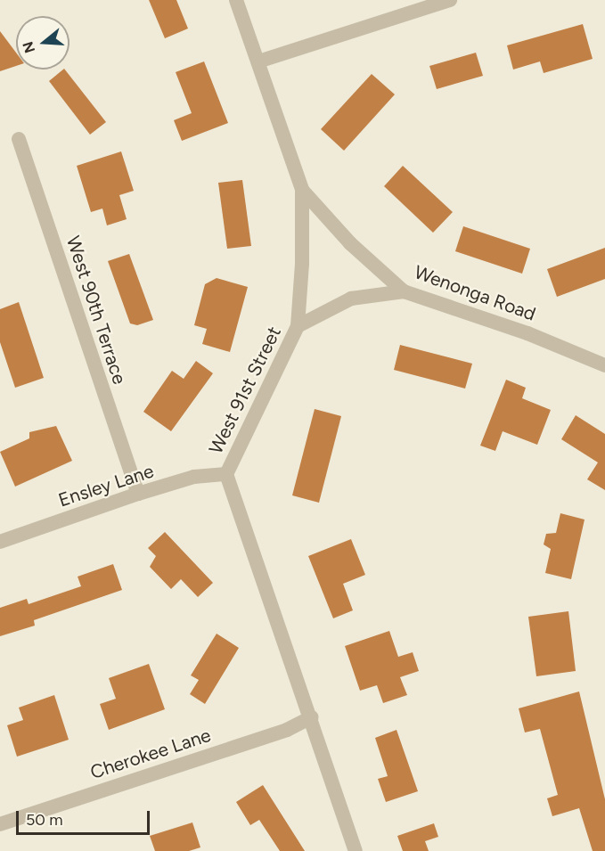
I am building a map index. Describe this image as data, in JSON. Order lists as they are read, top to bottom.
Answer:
{
  "streets": {
    "street": [
      "Wenonga Road",
      "West 90th Terrace",
      "West 91st Street",
      "Ensley Lane",
      "Cherokee Lane"
    ]
  },
  "crossings": [
    ["Wenonga Road", "West 91st Street"],
    ["West 90th Terrace", "Ensley Lane"],
    ["West 91st Street", "Ensley Lane"],
    ["West 91st Street", "Cherokee Lane"]
  ],
  "scale_bar": "50 m",
  "north": "left"
}
